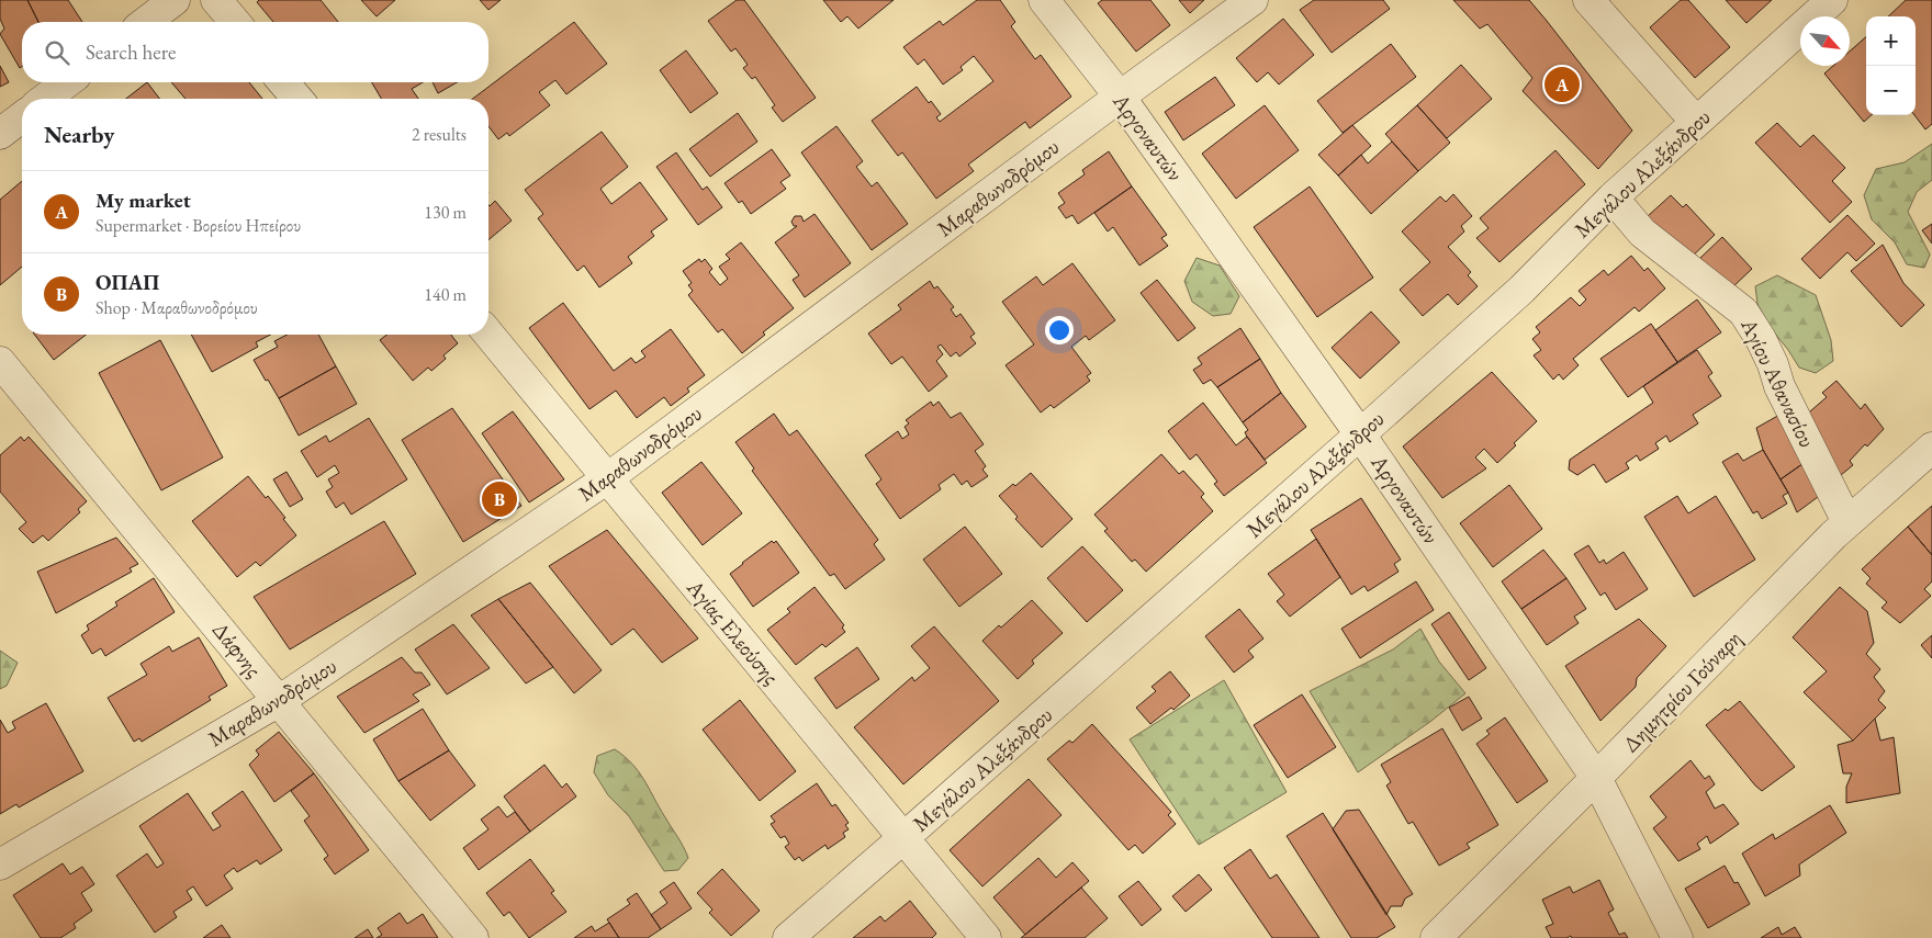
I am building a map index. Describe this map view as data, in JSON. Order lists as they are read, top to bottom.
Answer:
{
  "streets": {
    "street": [
      "Αργοναυτών",
      "Μεγάλου Αλεξάνδρου",
      "Μαραθωνοδρόμου",
      "Αγίου Αθανασίου",
      "Αγίας Ελεούσης",
      "Δάφνης",
      "Δημητρίου Γούναρη"
    ]
  },
  "crossings": [
    ["Αργοναυτών", "Μεγάλου Αλεξάνδρου"],
    ["Αργοναυτών", "Μαραθωνοδρόμου"],
    ["Αργοναυτών", "Δημητρίου Γούναρη"],
    ["Μεγάλου Αλεξάνδρου", "Αγίου Αθανασίου"],
    ["Μεγάλου Αλεξάνδρου", "Αγίας Ελεούσης"],
    ["Μαραθωνοδρόμου", "Αγίας Ελεούσης"],
    ["Μαραθωνοδρόμου", "Δάφνης"],
    ["Αγίου Αθανασίου", "Δημητρίου Γούναρη"]
  ],
  "north": "bottom right",
  "page": {
    "map_buttons": ["+", "−"],
    "search": "Search here",
    "pins": ["A", "B"],
    "heading": ["Nearby", "2 results"],
    "list": [
      {
        "mark": "A",
        "name": "My market",
        "note": "Supermarket · Βορείου Ηπείρου",
        "value": "130 m"
      },
      {
        "mark": "B",
        "name": "ΟΠΑΠ",
        "note": "Shop · Μαραθωνοδρόμου",
        "value": "140 m"
      }
    ]
  }
}
